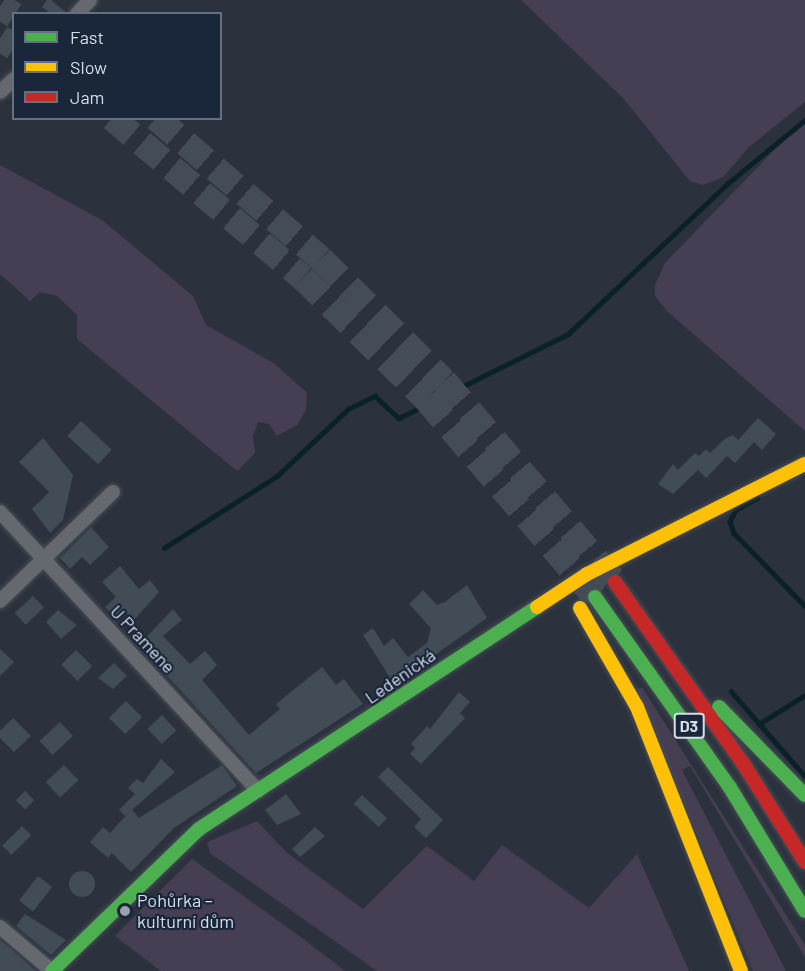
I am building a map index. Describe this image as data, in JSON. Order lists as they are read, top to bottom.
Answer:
{
  "streets": {
    "main road": ["Ledenická", "D3"],
    "street": ["U Pramene"]
  },
  "crossings": [
    ["U Pramene", "Ledenická"]
  ],
  "places": ["Pohůrka – kulturní dům"],
  "legend": ["Fast", "Slow", "Jam"]
}
